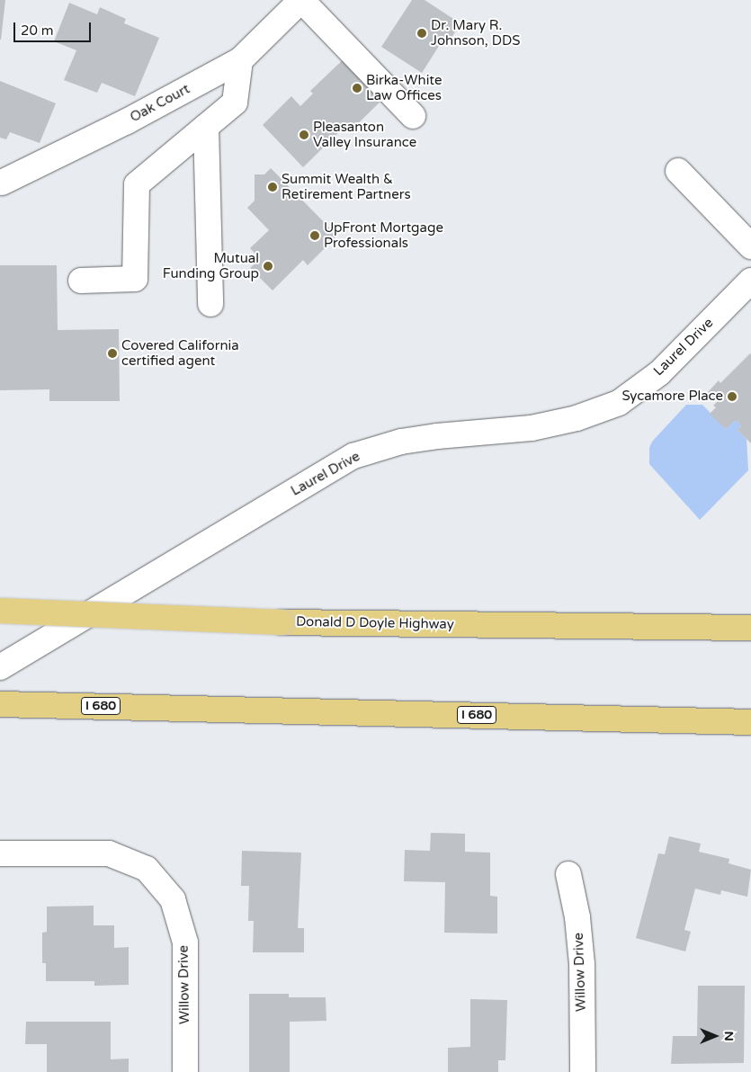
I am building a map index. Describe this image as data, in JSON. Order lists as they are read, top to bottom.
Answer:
{
  "streets": {
    "highway": ["Donald D Doyle Highway", "I 680"],
    "street": ["Oak Court", "Laurel Drive", "Willow Drive"]
  },
  "places": [
    "Dr. Mary R. Johnson, DDS",
    "Birka-White Law Offices",
    "Pleasanton Valley Insurance",
    "Summit Wealth & Retirement Partners",
    "UpFront Mortgage Professionals",
    "Mutual Funding Group",
    "Covered California certified agent",
    "Sycamore Place"
  ],
  "scale_bar": "20 m",
  "north": "right"
}
